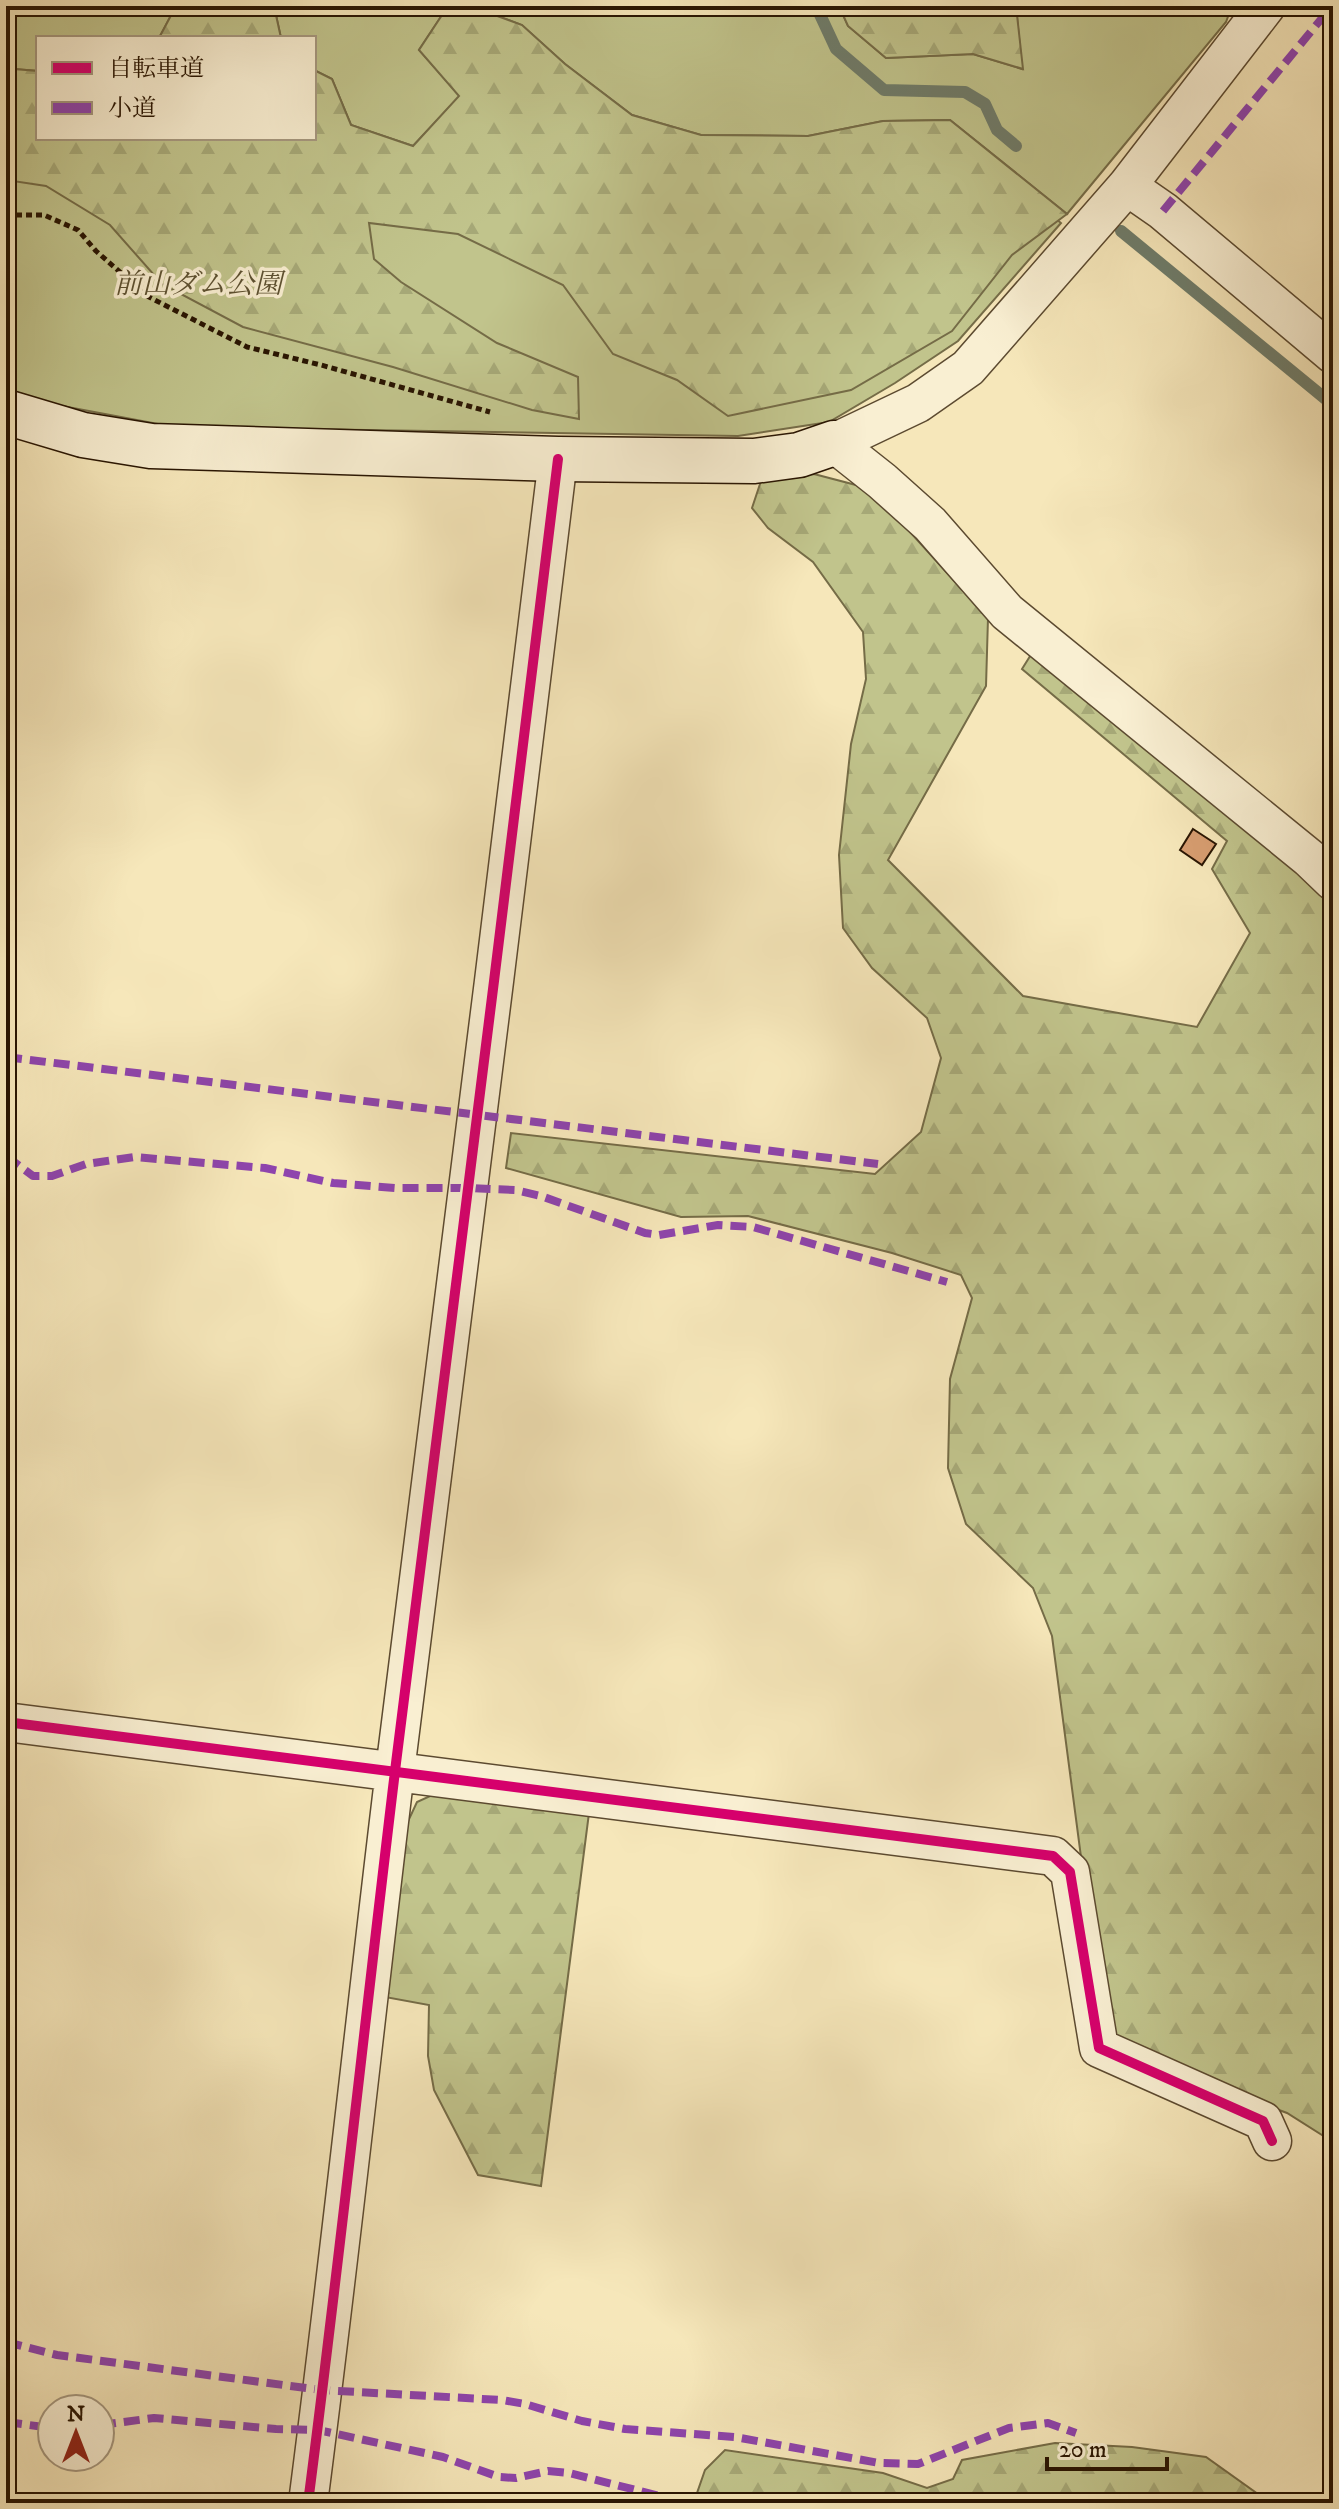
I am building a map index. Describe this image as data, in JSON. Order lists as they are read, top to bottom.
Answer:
{
  "parks": ["前山ダム公園"],
  "legend": ["自転車道", "小道"],
  "scale_bar": "20 m",
  "north": "top"
}
